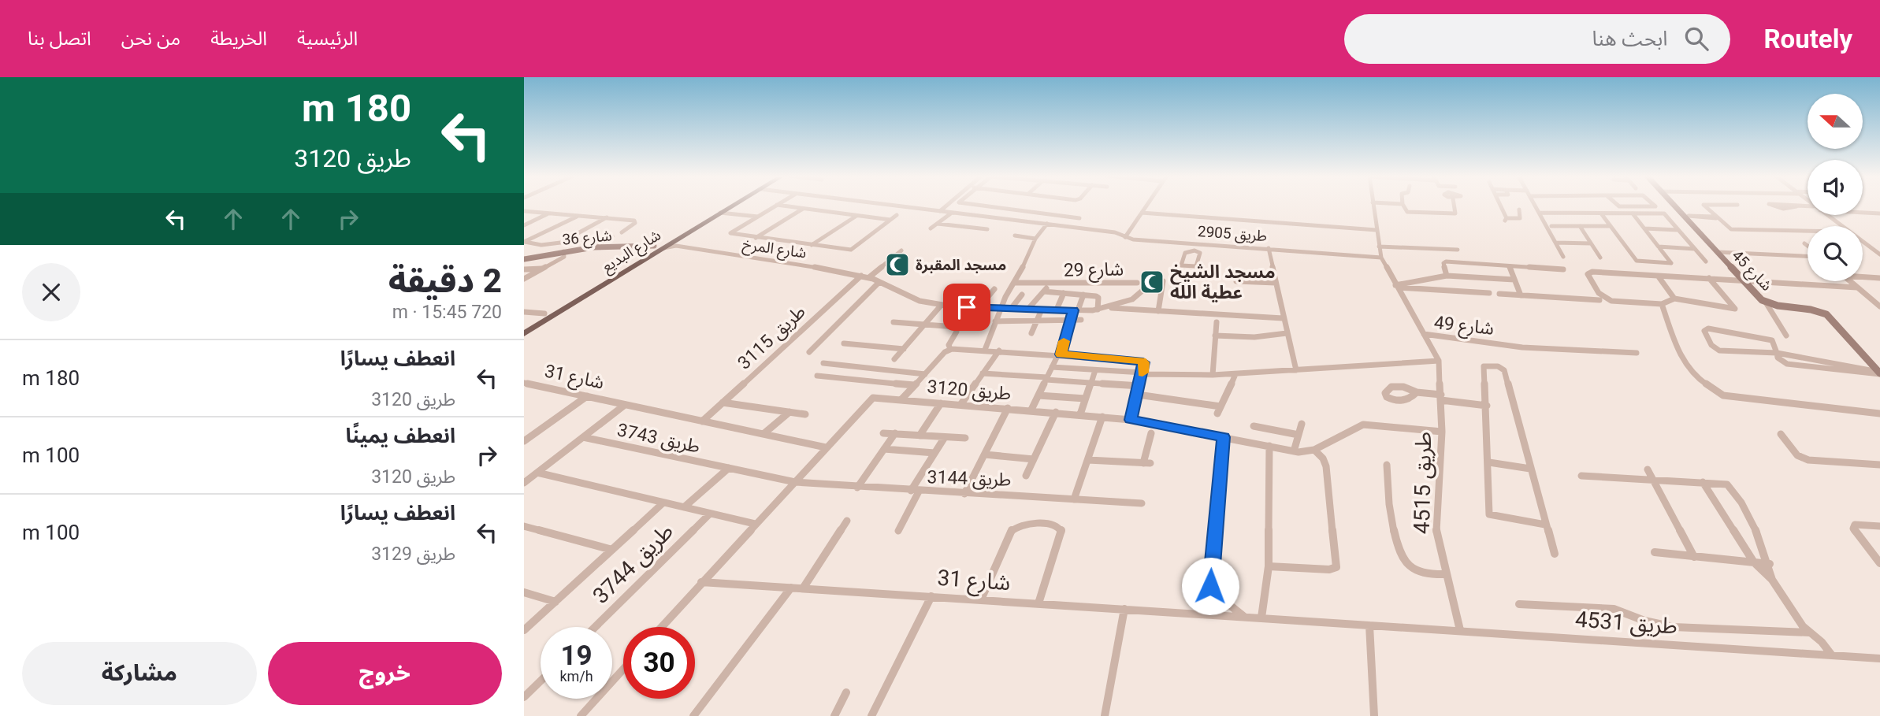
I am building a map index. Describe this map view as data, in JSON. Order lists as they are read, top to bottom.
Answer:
{
  "streets": {
    "main road": ["شارع البديع"],
    "street": [
      "طريق 2905",
      "شارع 36",
      "شارع المرخ",
      "شارع 29",
      "شارع 45",
      "شارع 49",
      "طريق 3115",
      "شارع 31",
      "طريق 3120",
      "طريق 3743",
      "طريق 3144",
      "طريق 4515",
      "طريق 3744",
      "طريق 4531"
    ]
  },
  "crossings": [
    ["شارع 36", "شارع البديع"],
    ["شارع المرخ", "شارع البديع"],
    ["شارع المرخ", "شارع 29"],
    ["شارع المرخ", "طريق 3115"],
    ["شارع 49", "طريق 4515"],
    ["طريق 3115", "شارع 31"],
    ["شارع 31", "طريق 3120"],
    ["شارع 31", "طريق 4531"],
    ["طريق 3743", "طريق 3144"],
    ["طريق 4515", "طريق 4531"]
  ],
  "places": {
    "mosque": ["مسجد المقبرة", "مسجد الشيخ عطية الله"]
  },
  "north": "left",
  "page": {
    "header": "Routely",
    "search": "ابحث هنا",
    "nav": [
      "الرئيسية",
      "الخريطة",
      "من نحن",
      "اتصل بنا"
    ],
    "turn": ["180 m", "طريق 3120"],
    "heading": ["2 دقيقة", "720 m · 15:45"],
    "list": [
      {
        "name": "انعطف يسارًا",
        "note": "طريق 3120",
        "value": "180 m"
      },
      {
        "name": "انعطف يمينًا",
        "note": "طريق 3120",
        "value": "100 m"
      },
      {
        "name": "انعطف يسارًا",
        "note": "طريق 3129",
        "value": "100 m"
      }
    ],
    "speed": "19 km/h",
    "limit": "30",
    "buttons": ["خروج", "مشاركة"]
  }
}
